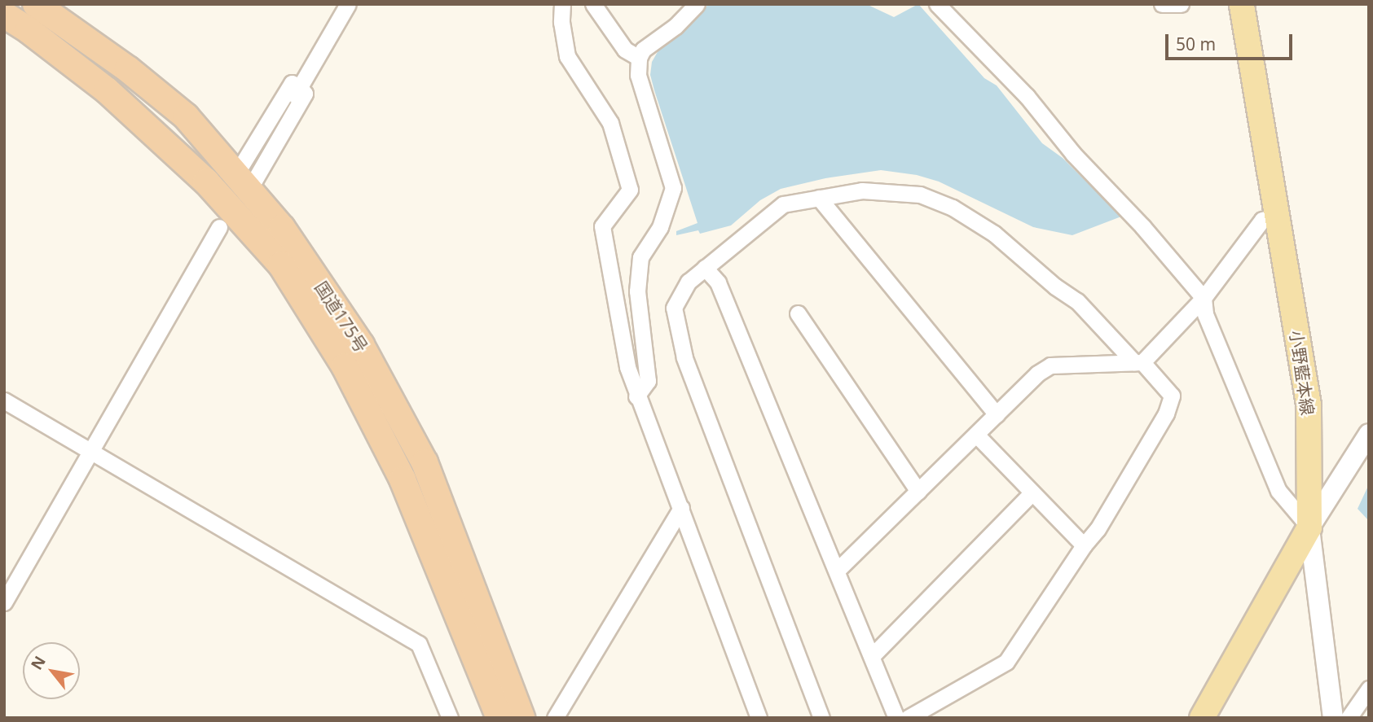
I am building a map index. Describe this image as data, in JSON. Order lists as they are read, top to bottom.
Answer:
{
  "streets": {
    "highway": ["国道175号"],
    "main road": ["小野藍本線"]
  },
  "scale_bar": "50 m",
  "north": "top left"
}
